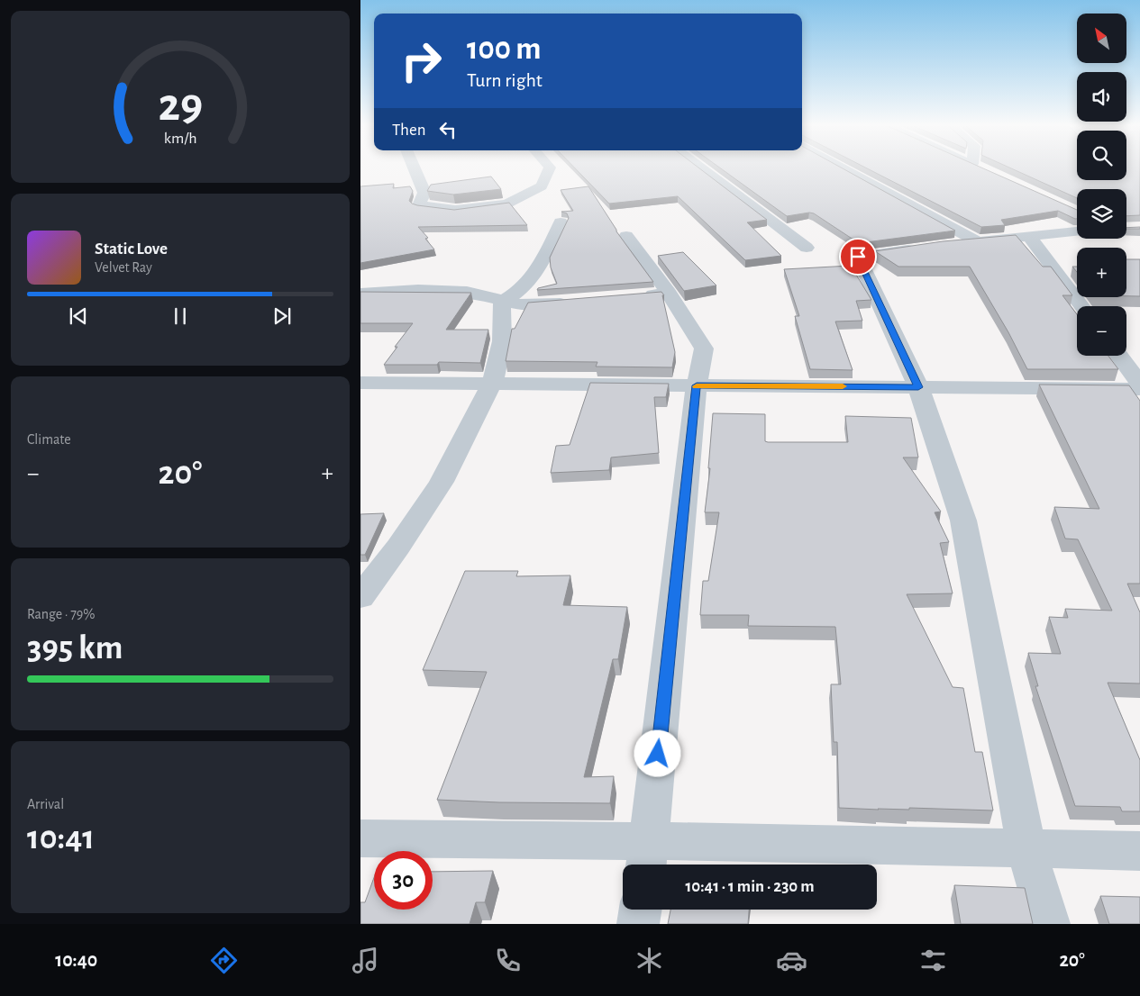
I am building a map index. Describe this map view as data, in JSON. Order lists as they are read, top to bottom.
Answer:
{
  "north": "top left",
  "page": {
    "map_buttons": ["+", "−"],
    "turn": ["100 m", "Turn right"],
    "then": "Then",
    "song": ["Static Love", "Velvet Ray"],
    "tile": [
      "Climate",
      ["Range · 79%", "395 km"],
      ["Arrival", "10:41"]
    ],
    "heat": ["−", "20°", "+"],
    "limit": "30",
    "trip": "10:41 · 1 min · 230 m",
    "tabs": ["10:40", "20°"],
    "gauge": ["29", "km/h"]
  }
}
